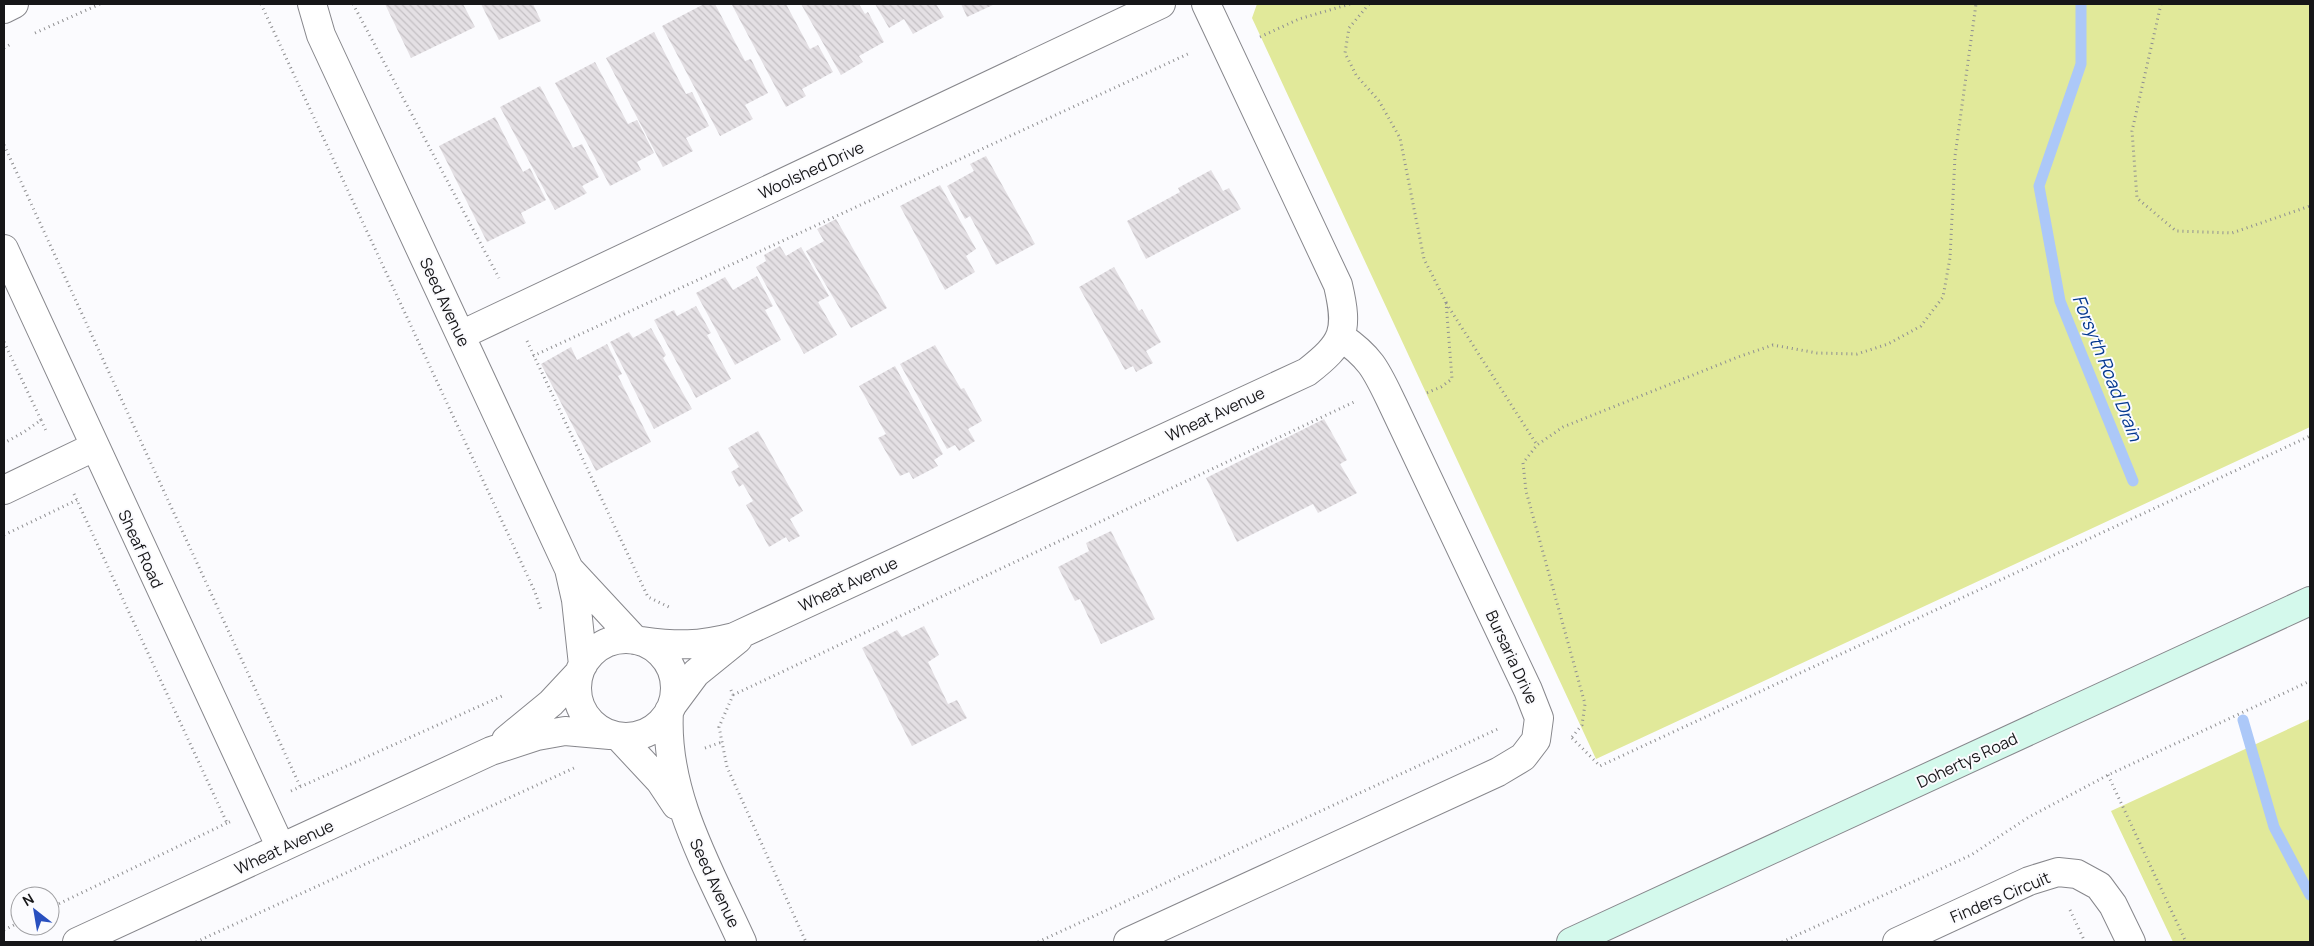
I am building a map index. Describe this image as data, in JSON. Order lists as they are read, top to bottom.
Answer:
{
  "streets": {
    "main road": ["Dohertys Road"],
    "street": [
      "Woolshed Drive",
      "Seed Avenue",
      "Wheat Avenue",
      "Sheaf Road",
      "Bursaria Drive",
      "Finders Circuit"
    ]
  },
  "crossings": [
    ["Woolshed Drive", "Seed Avenue"],
    ["Seed Avenue", "Wheat Avenue"],
    ["Wheat Avenue", "Sheaf Road"],
    ["Wheat Avenue", "Bursaria Drive"]
  ],
  "water": ["Forsyth Road Drain"],
  "north": "top left"
}
